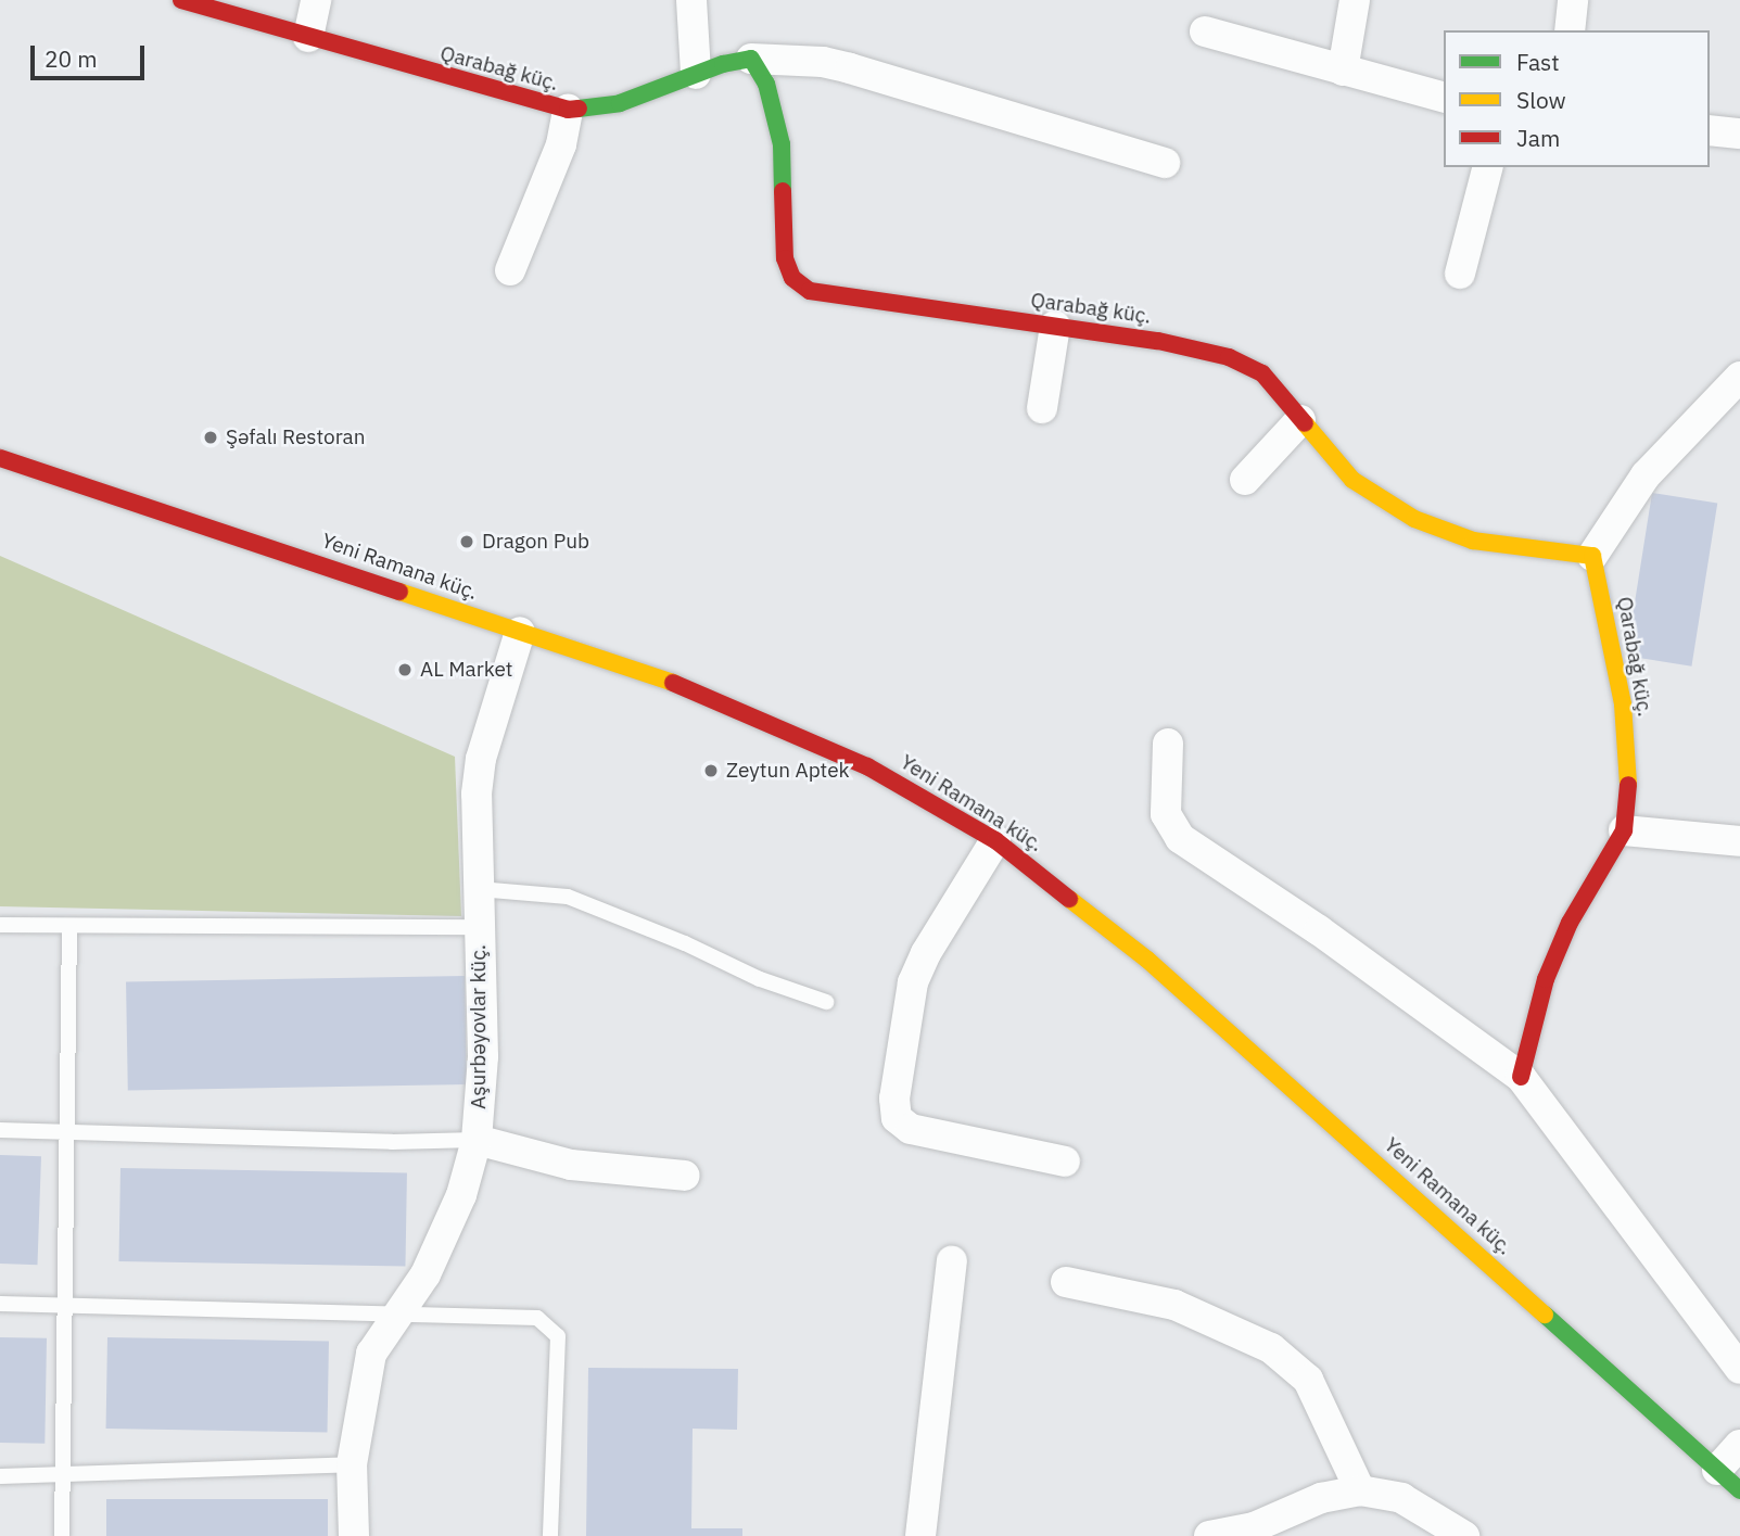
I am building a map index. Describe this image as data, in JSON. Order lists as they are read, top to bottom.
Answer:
{
  "streets": {
    "street": ["Qarabağ küç.", "Yeni Ramana küç.", "Aşurbəyovlar küç."]
  },
  "crossings": [
    ["Yeni Ramana küç.", "Aşurbəyovlar küç."]
  ],
  "places": [
    "Şəfalı Restoran",
    "Dragon Pub",
    "AL Market",
    "Zeytun Aptek"
  ],
  "legend": ["Fast", "Slow", "Jam"],
  "scale_bar": "20 m"
}
